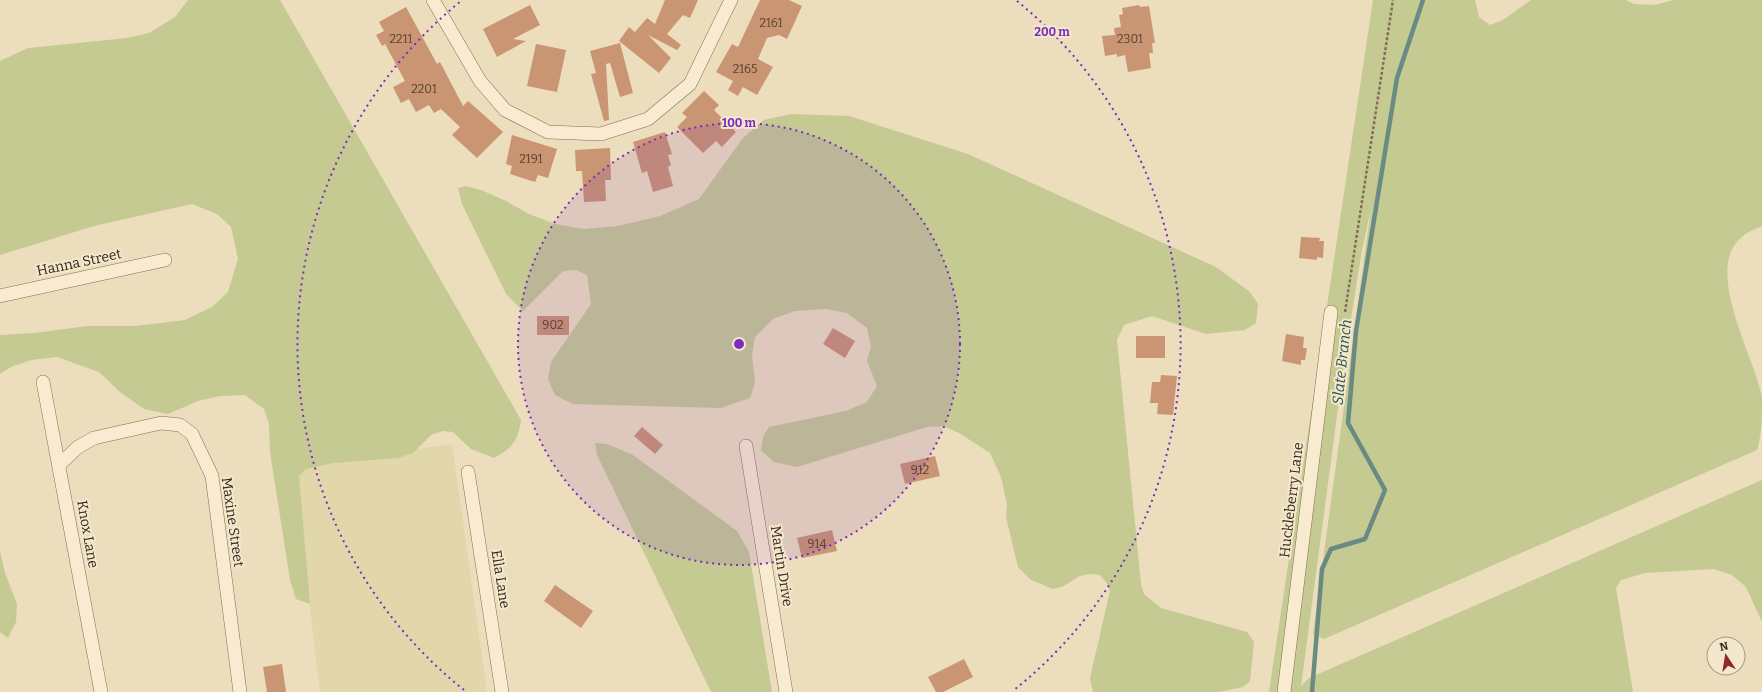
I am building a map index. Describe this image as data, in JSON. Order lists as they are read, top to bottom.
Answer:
{
  "streets": {
    "street": [
      "Hanna Street",
      "Huckleberry Lane",
      "Maxine Street",
      "Knox Lane",
      "Martin Drive",
      "Ella Lane"
    ]
  },
  "crossings": [
    ["Maxine Street", "Knox Lane"]
  ],
  "water": ["Slate Branch"],
  "house_numbers": [
    "2161",
    "2211",
    "2301",
    "2165",
    "2201",
    "2191",
    "902",
    "912",
    "914"
  ],
  "north": "top",
  "rings": ["200 m", "100 m"]
}
